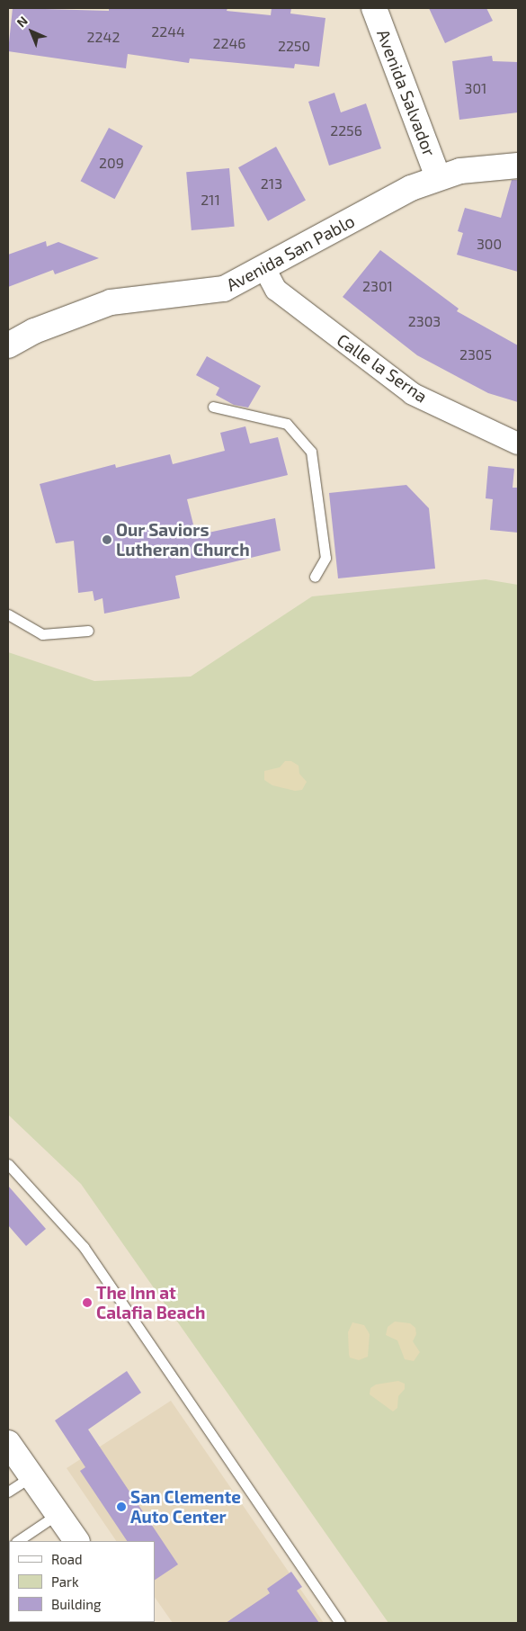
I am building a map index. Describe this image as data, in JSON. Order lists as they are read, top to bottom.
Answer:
{
  "streets": {
    "street": ["Avenida Salvador", "Avenida San Pablo", "Calle la Serna"]
  },
  "crossings": [
    ["Avenida Salvador", "Avenida San Pablo"],
    ["Avenida San Pablo", "Calle la Serna"]
  ],
  "places": ["Our Saviors Lutheran Church", "The Inn at Calafia Beach", "San Clemente Auto Center"],
  "house_numbers": [
    "2244",
    "2242",
    "2246",
    "2250",
    "301",
    "2256",
    "209",
    "213",
    "211",
    "300",
    "2301",
    "2303",
    "2305"
  ],
  "legend": ["Road", "Park", "Building"],
  "north": "top left"
}
